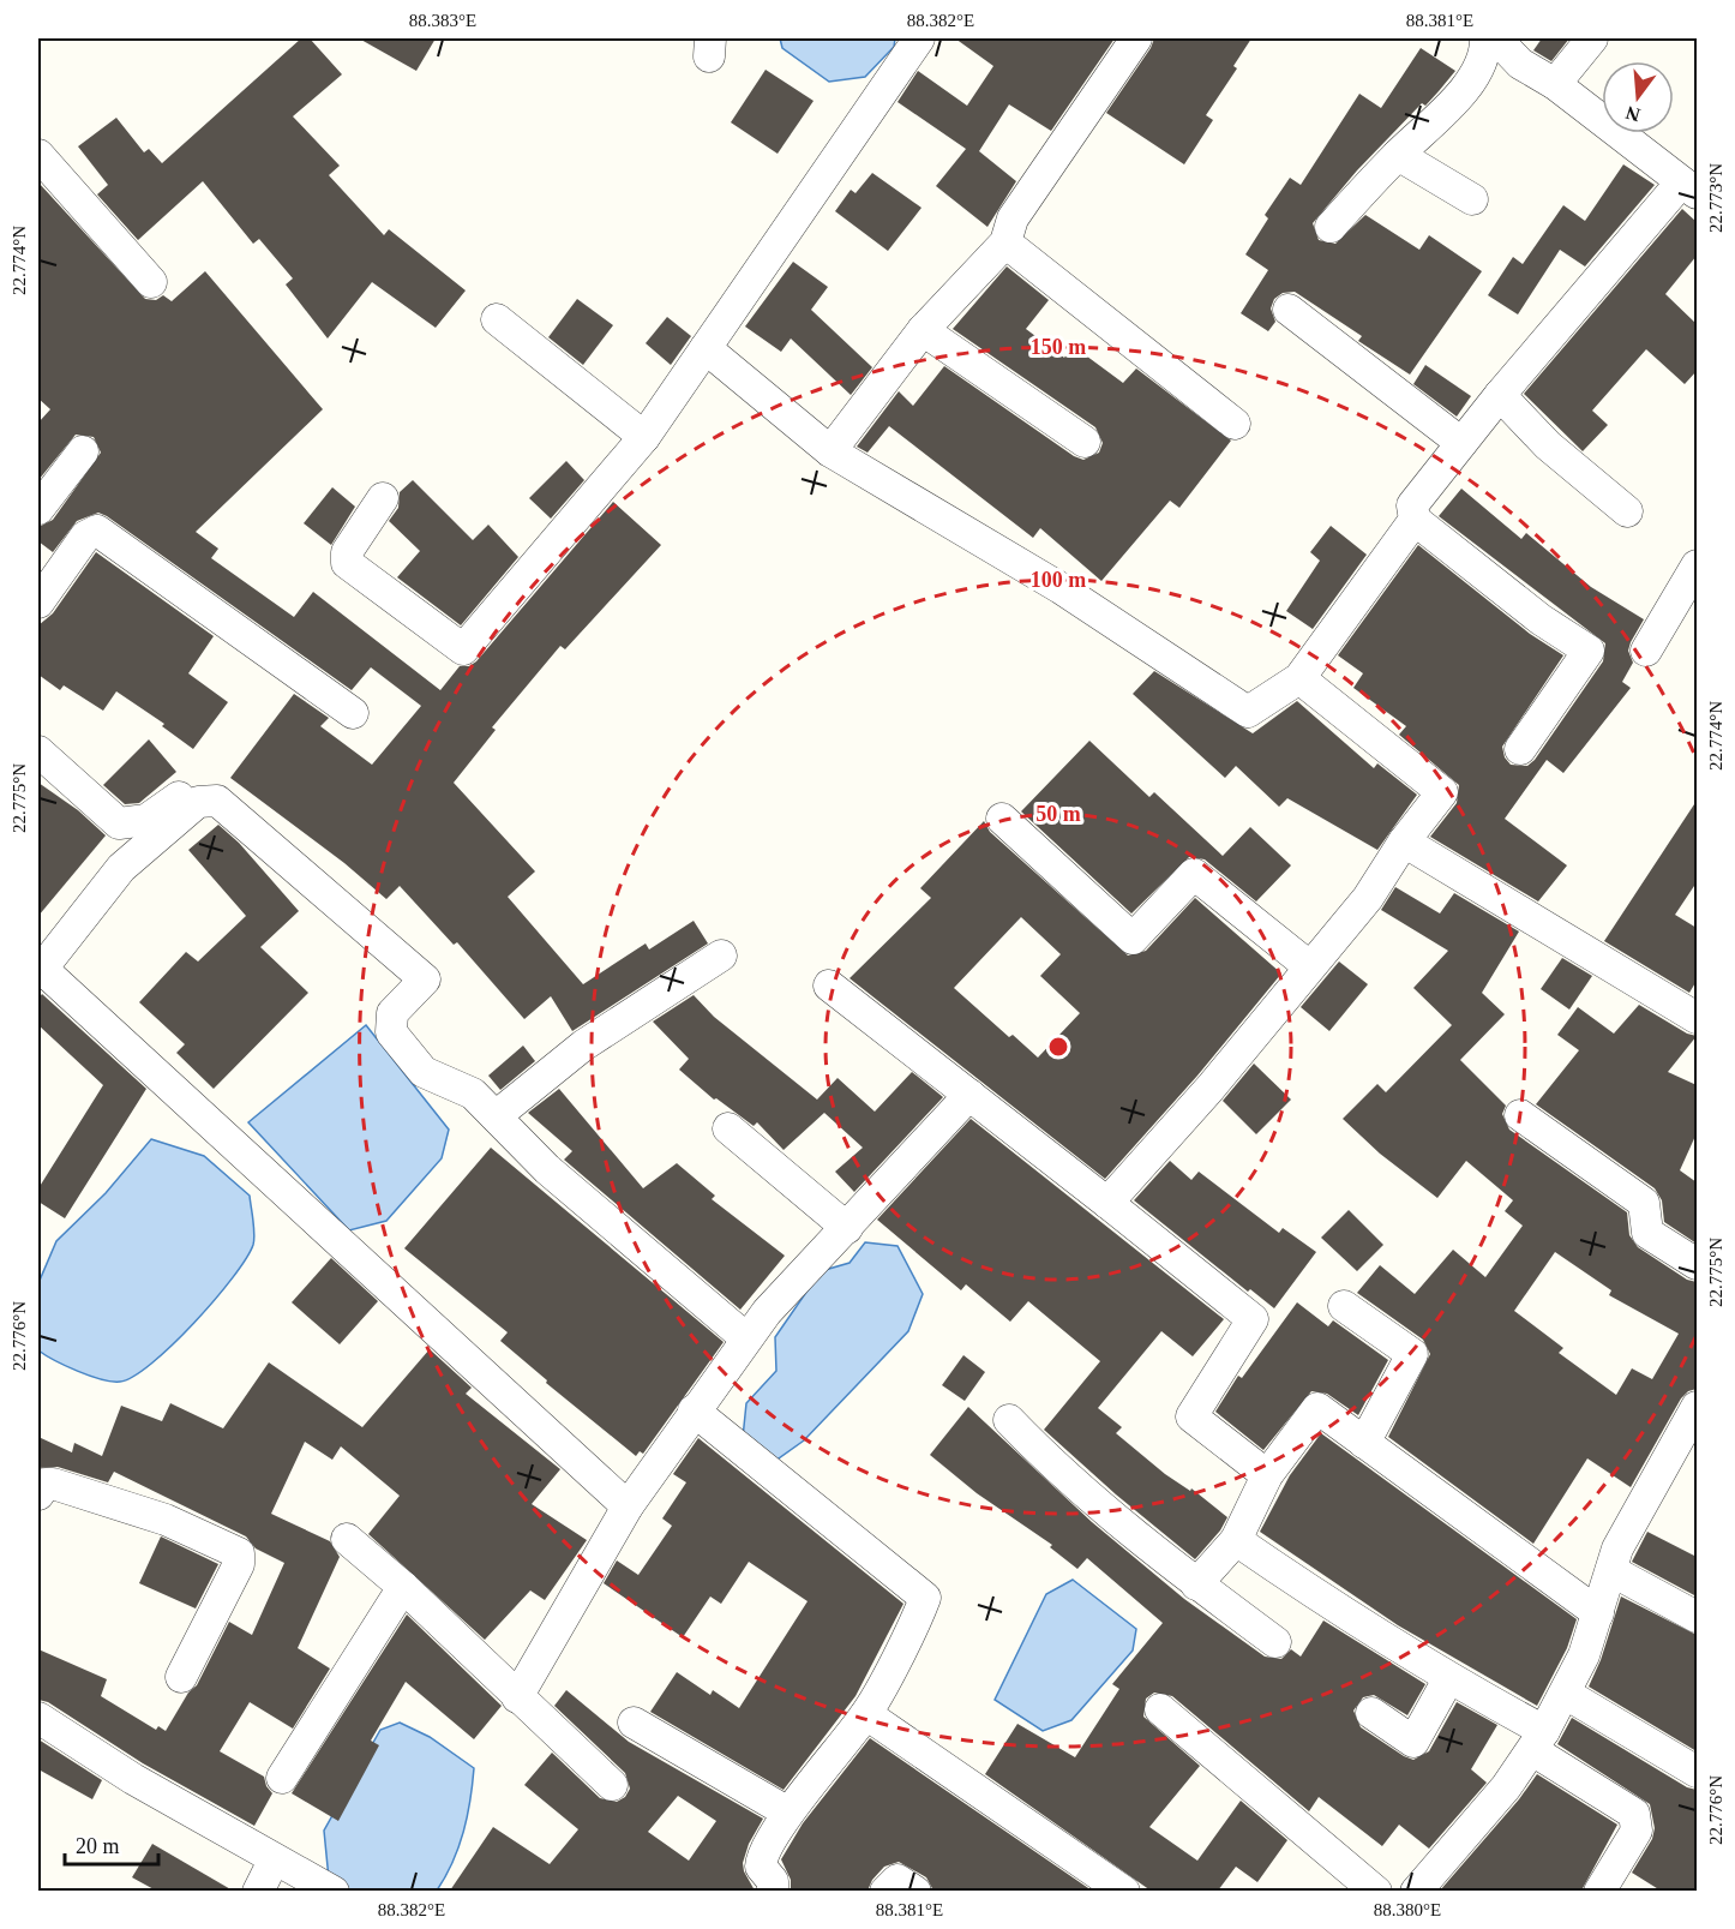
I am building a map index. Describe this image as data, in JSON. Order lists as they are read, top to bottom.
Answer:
{
  "scale_bar": "20 m",
  "north": "bottom",
  "coordinates": [
    "88.383°E",
    "88.382°E",
    "88.381°E",
    "22.773°N",
    "22.774°N",
    "22.775°N",
    "22.776°N",
    "88.380°E"
  ],
  "rings": ["150 m", "100 m", "50 m"]
}
